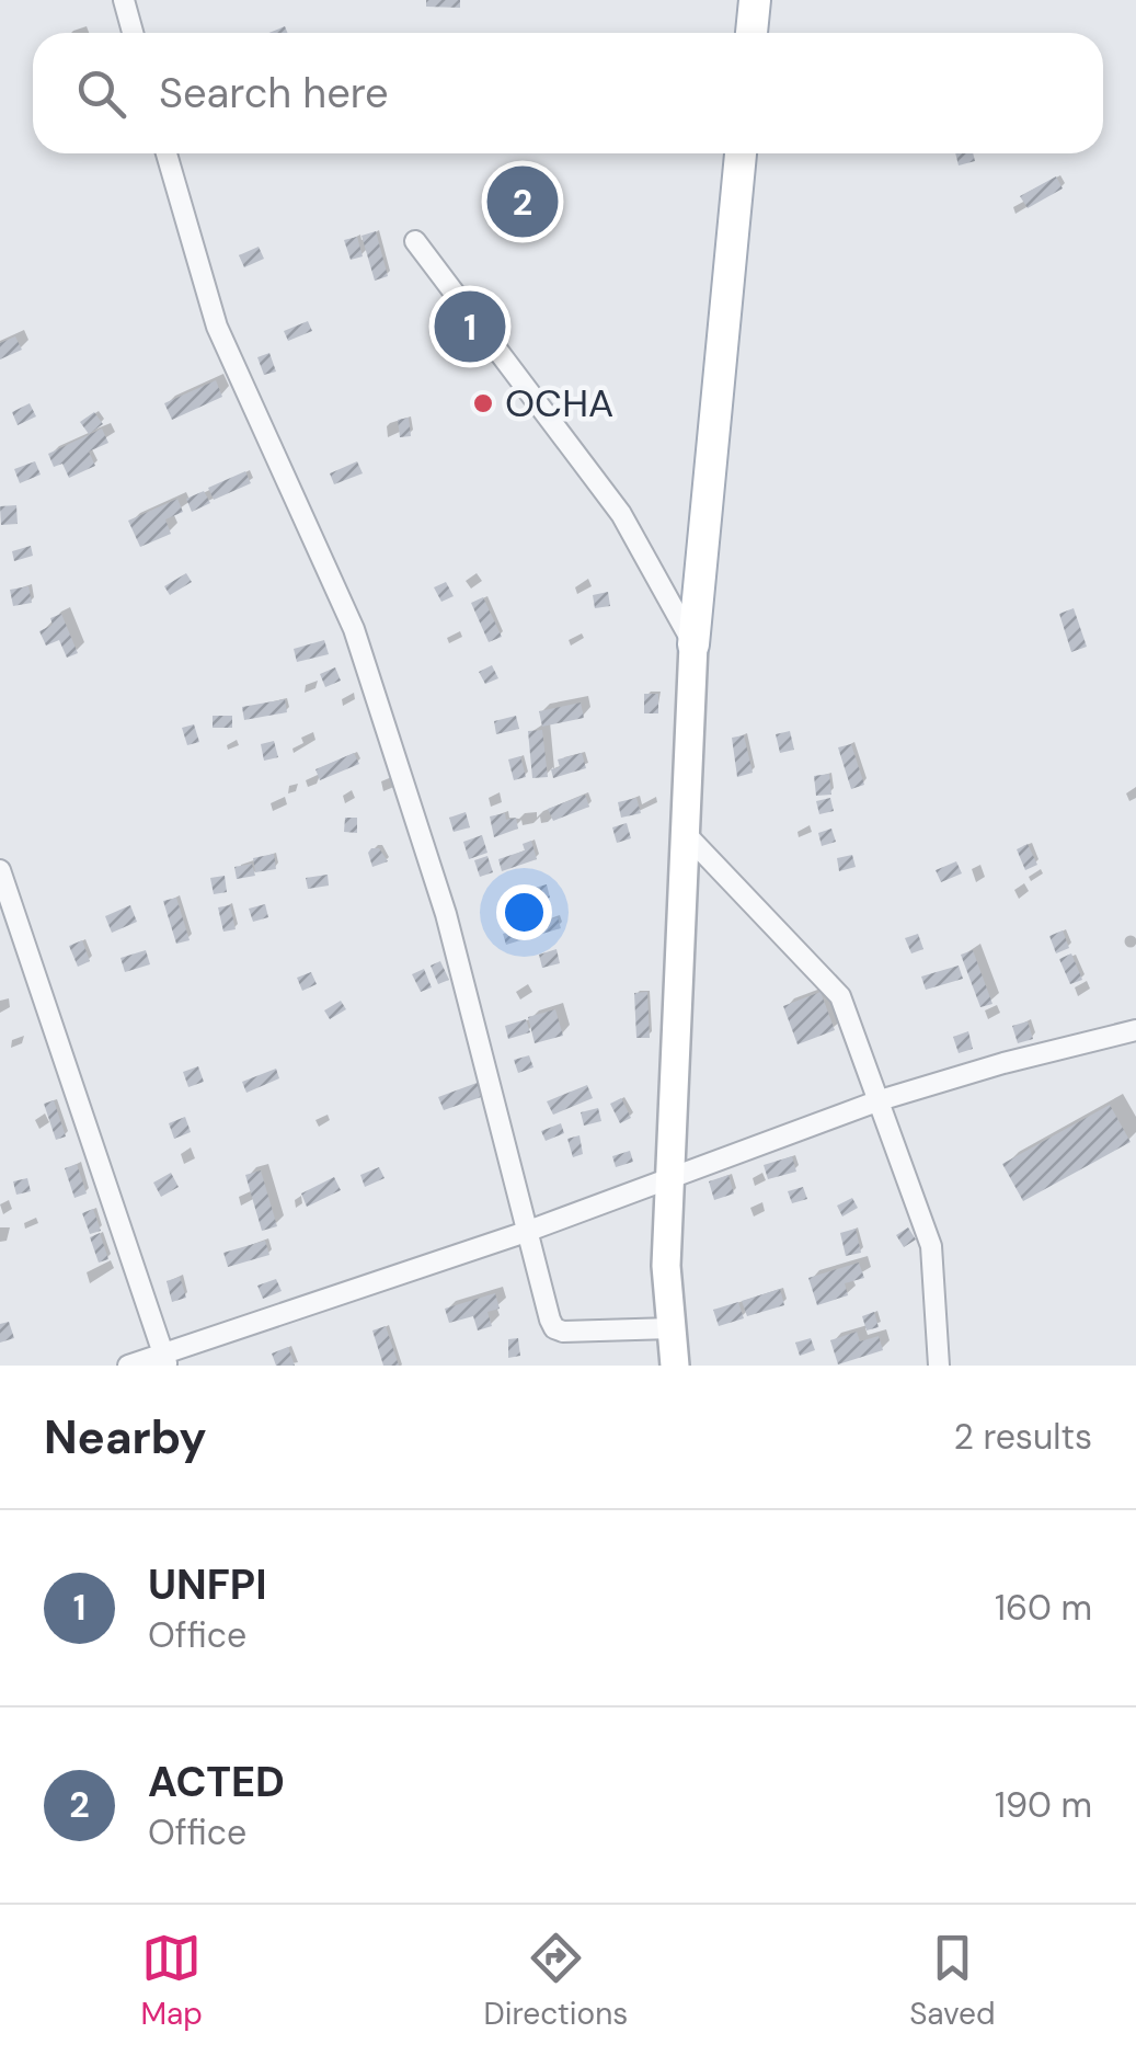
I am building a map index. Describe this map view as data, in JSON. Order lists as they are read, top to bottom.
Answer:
{
  "places": ["OCHA"],
  "page": {
    "search": "Search here",
    "pins": ["2", "1"],
    "heading": ["Nearby", "2 results"],
    "list": [
      {
        "mark": "1",
        "name": "UNFPI",
        "note": "Office",
        "value": "160 m"
      },
      {
        "mark": "2",
        "name": "ACTED",
        "note": "Office",
        "value": "190 m"
      }
    ],
    "nav": ["Map", "Directions", "Saved"]
  }
}
